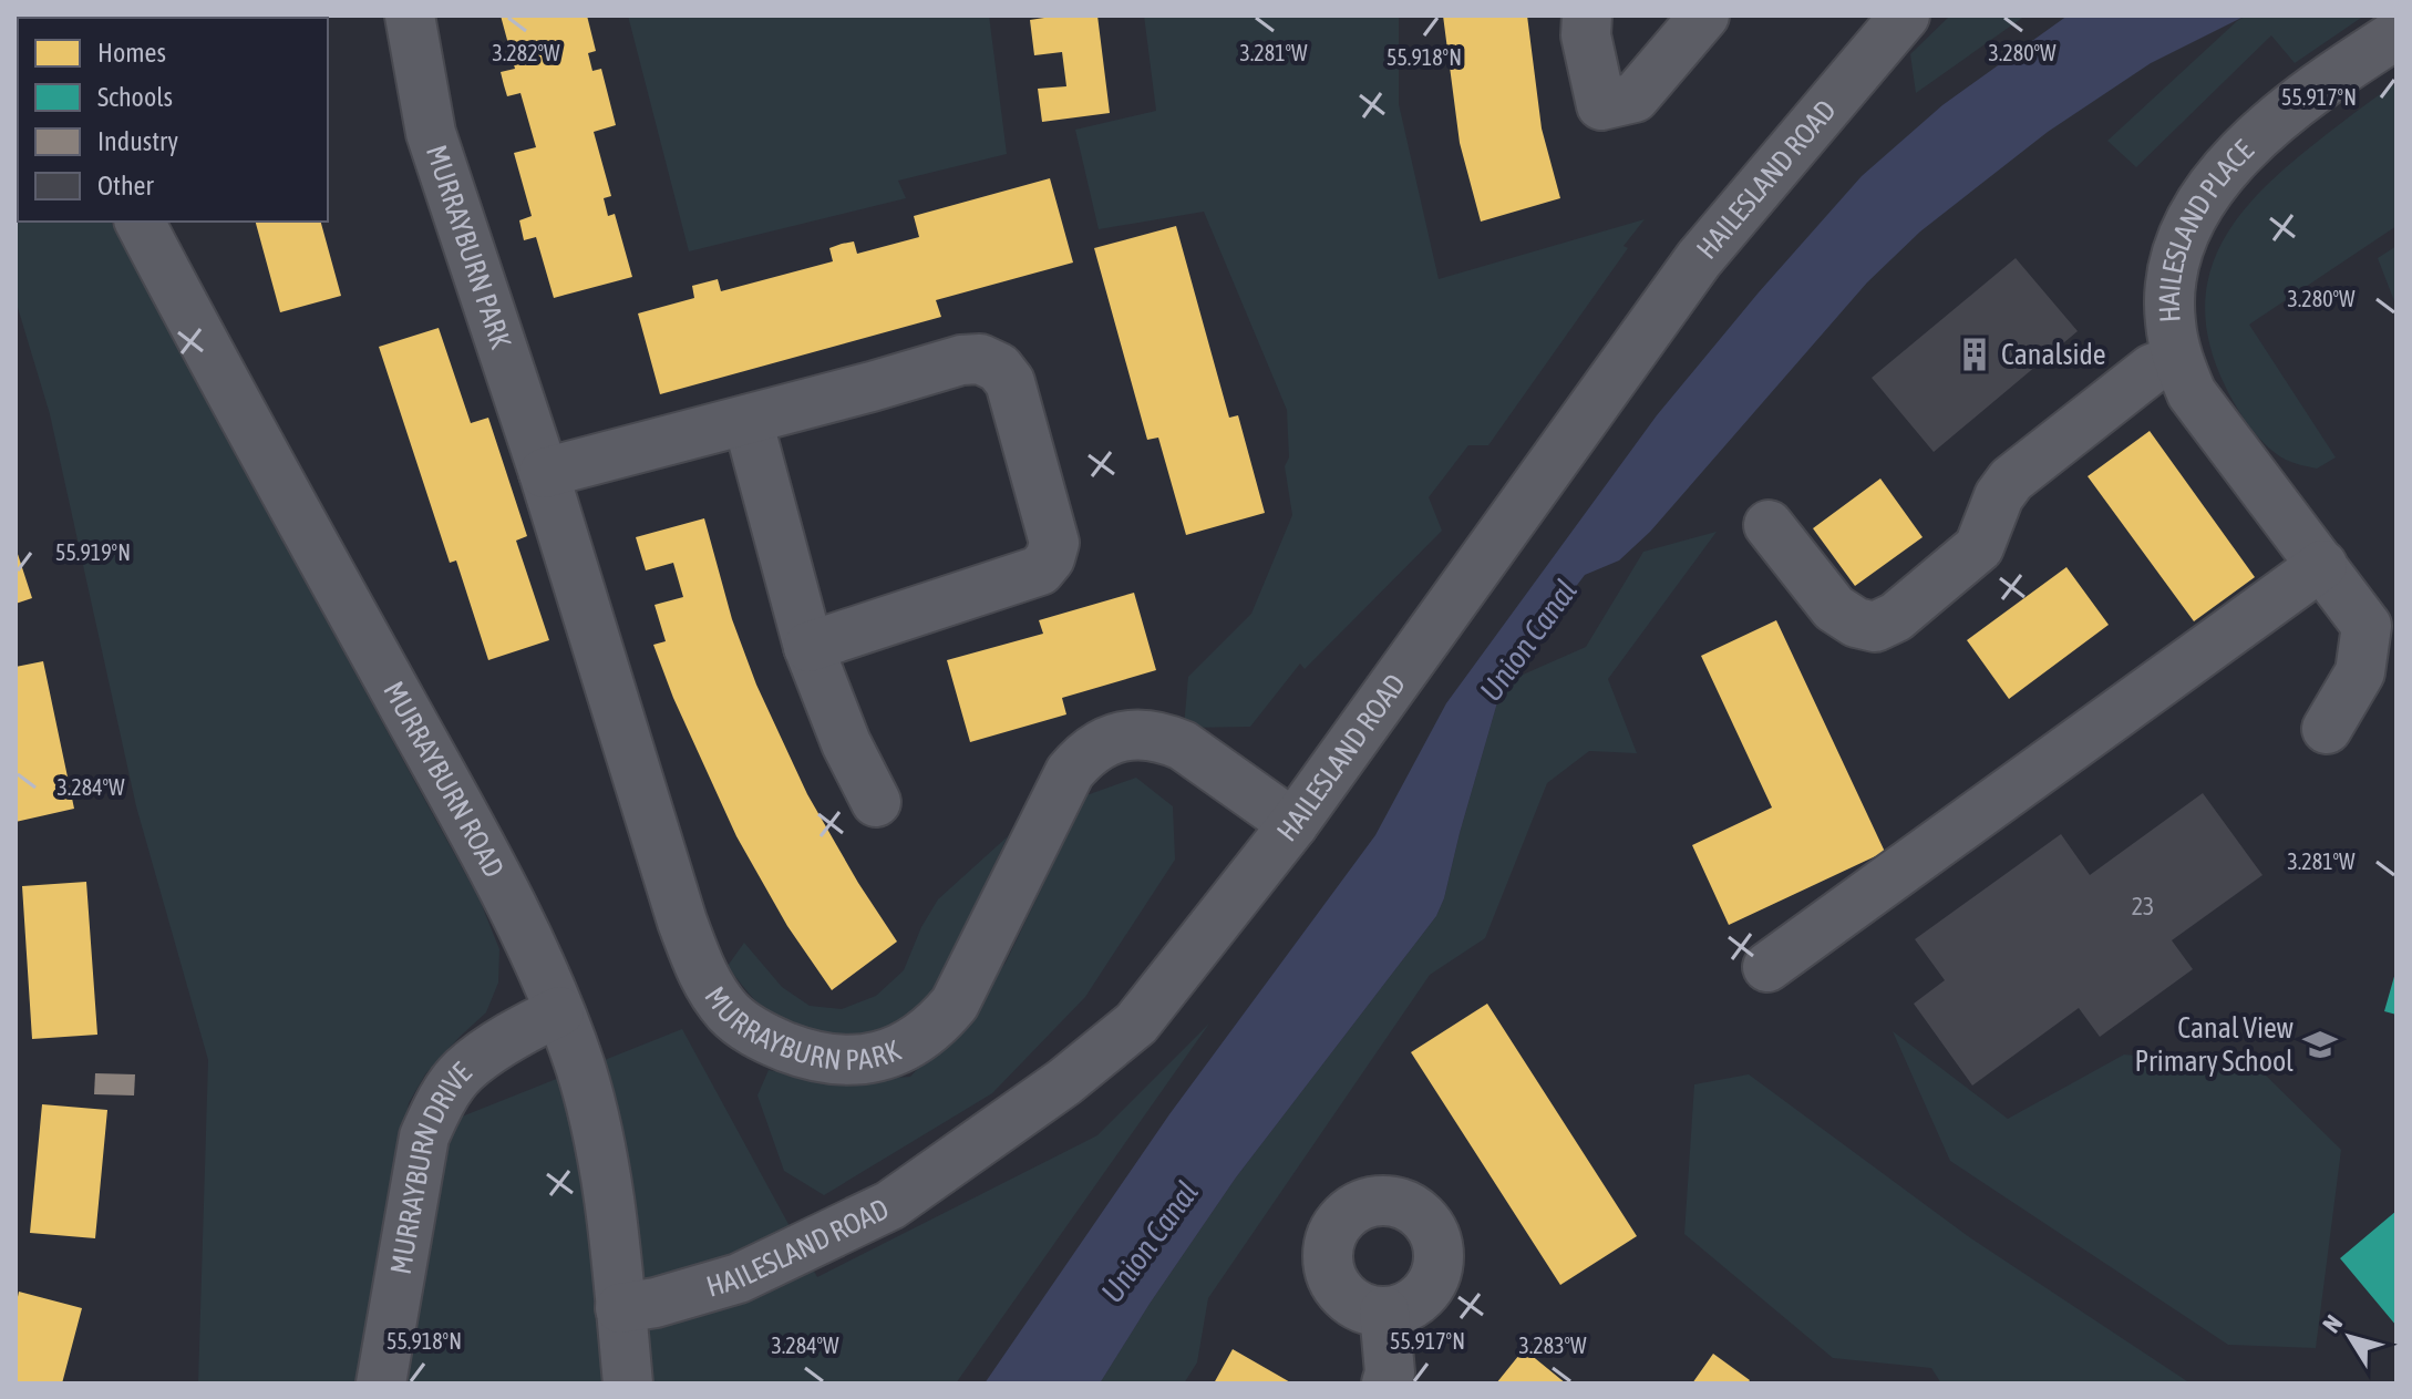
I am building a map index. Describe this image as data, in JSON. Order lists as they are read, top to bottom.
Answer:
{
  "streets": {
    "street": [
      "HAILESLAND ROAD",
      "HAILESLAND PLACE",
      "MURRAYBURN PARK",
      "MURRAYBURN ROAD",
      "MURRAYBURN DRIVE"
    ]
  },
  "crossings": [
    ["HAILESLAND ROAD", "MURRAYBURN PARK"],
    ["HAILESLAND ROAD", "MURRAYBURN ROAD"],
    ["MURRAYBURN ROAD", "MURRAYBURN DRIVE"]
  ],
  "water": ["Union Canal"],
  "places": {
    "building": ["Canalside"],
    "school or university": ["Canal View Primary School"]
  },
  "house_numbers": ["23"],
  "legend": [
    "Homes",
    "Schools",
    "Industry",
    "Other"
  ],
  "north": "top left",
  "coordinates": [
    "3.282°W",
    "3.281°W",
    "3.280°W",
    "55.918°N",
    "55.917°N",
    "55.919°N",
    "3.284°W",
    "3.283°W"
  ]
}
